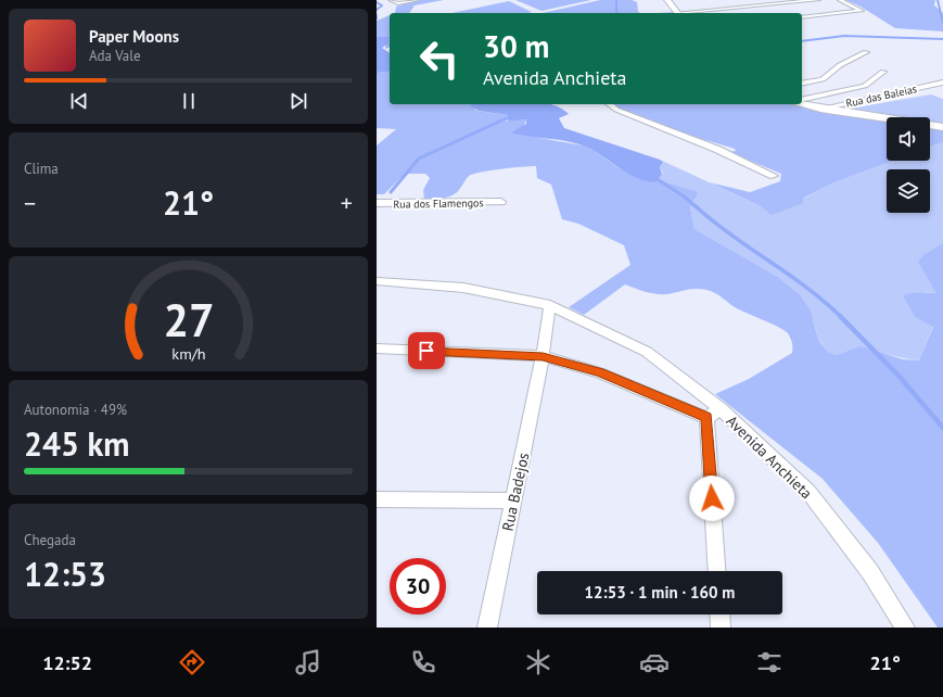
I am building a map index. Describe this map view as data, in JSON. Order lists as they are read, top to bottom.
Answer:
{
  "streets": {
    "street": [
      "Rua das Baleias",
      "Rua dos Flamengos",
      "Avenida Anchieta",
      "Rua Badejos"
    ]
  },
  "crossings": [
    ["Avenida Anchieta", "Rua Badejos"]
  ],
  "page": {
    "turn": ["30 m", "Avenida Anchieta"],
    "song": ["Paper Moons", "Ada Vale"],
    "tile": [
      "Clima",
      ["Autonomia · 49%", "245 km"],
      ["Chegada", "12:53"]
    ],
    "heat": ["−", "21°", "+"],
    "limit": "30",
    "trip": "12:53 · 1 min · 160 m",
    "tabs": ["12:52", "21°"],
    "gauge": ["27", "km/h"]
  }
}
